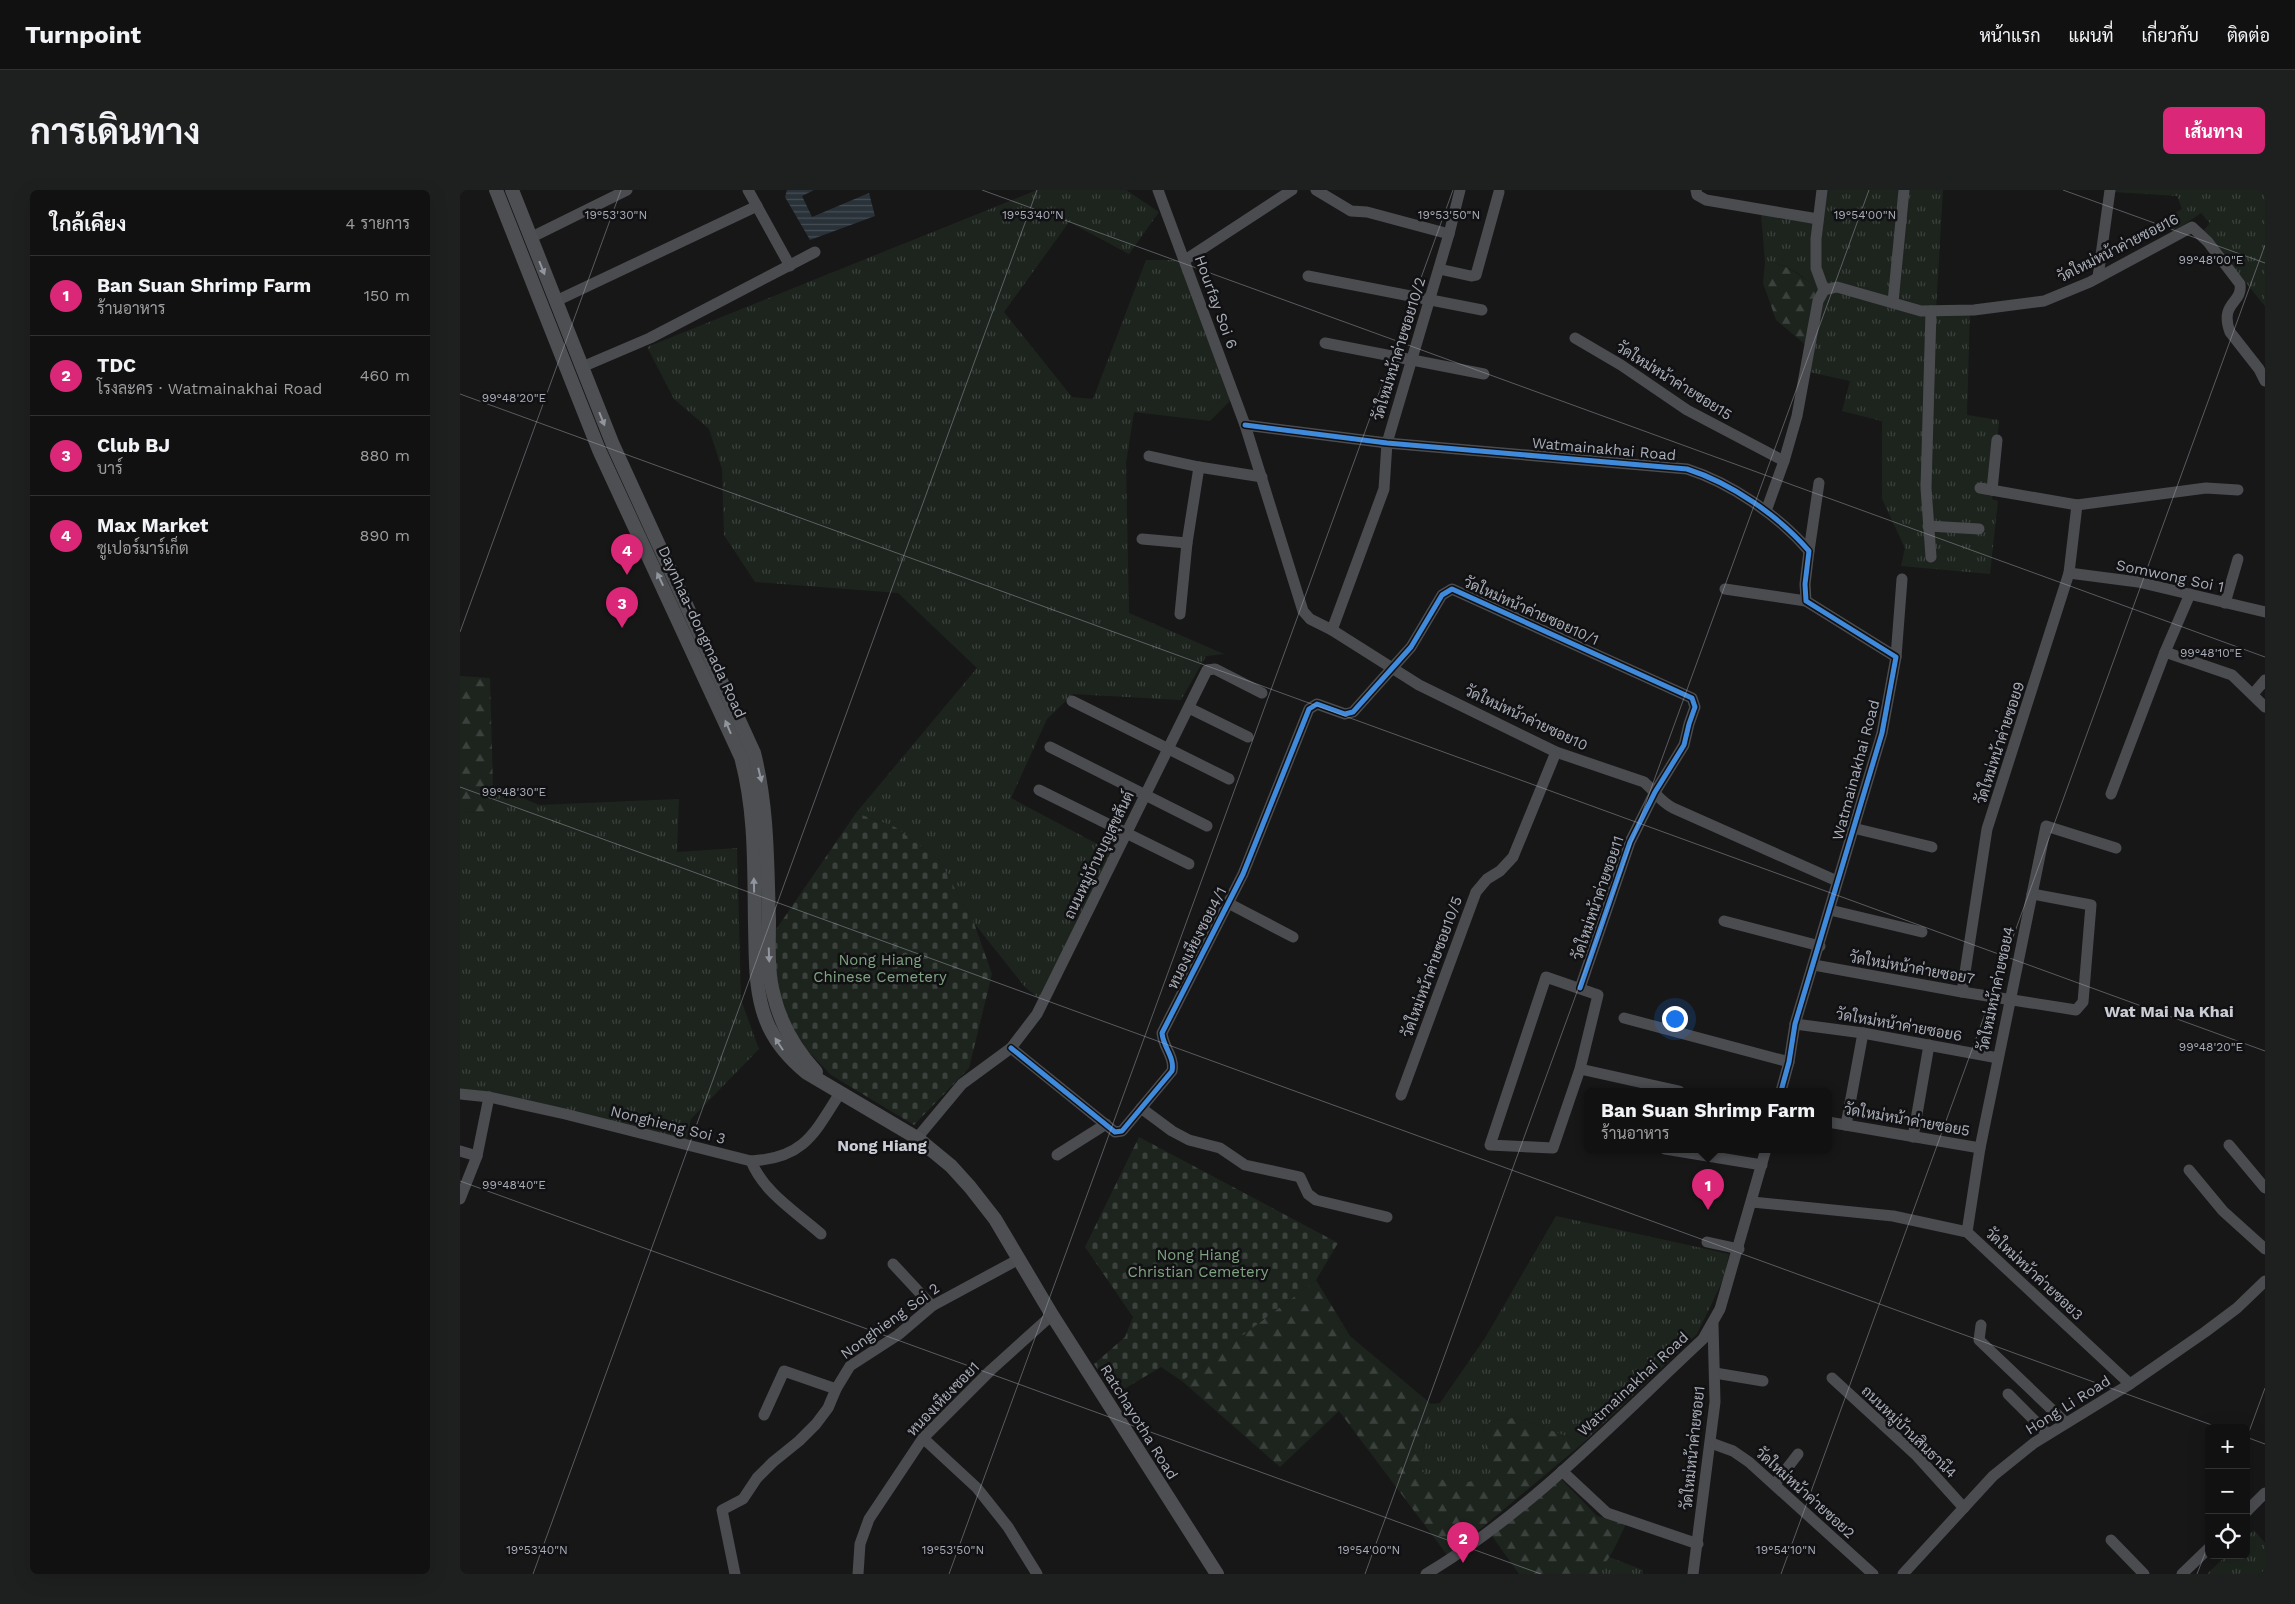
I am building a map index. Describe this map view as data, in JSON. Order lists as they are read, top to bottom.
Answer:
{
  "streets": {
    "main road": ["Daynhaa-dongmada Road", "Ratchayotha Road"],
    "street": [
      "วัดใหม่หน้าค่ายซอย16",
      "Hourfay Soi 6",
      "วัดใหม่หน้าค่ายซอย10/2",
      "วัดใหม่หน้าค่ายซอย15",
      "Watmainakhai Road",
      "Somwong Soi 1",
      "วัดใหม่หน้าค่ายซอย10/1",
      "วัดใหม่หน้าค่ายซอย10",
      "วัดใหม่หน้าค่ายซอย9",
      "ถนนหมู่บ้านบุญสุขสันต์",
      "วัดใหม่หน้าค่ายซอย11",
      "หนองเหียงซอย4/1",
      "วัดใหม่หน้าค่ายซอย10/5",
      "วัดใหม่หน้าค่ายซอย7",
      "วัดใหม่หน้าค่ายซอย4",
      "วัดใหม่หน้าค่ายซอย6",
      "วัดใหม่หน้าค่ายซอย5",
      "Nonghieng Soi 3",
      "วัดใหม่หน้าค่ายซอย3",
      "Nonghieng Soi 2",
      "หนองเหียงซอย1",
      "Hong Li Road",
      "ถนนหมู่บ้านสินธานี4",
      "วัดใหม่หน้าค่ายซอย1",
      "วัดใหม่หน้าค่ายซอย2"
    ]
  },
  "crossings": [
    ["Hourfay Soi 6", "วัดใหม่หน้าค่ายซอย10/2"],
    ["Hourfay Soi 6", "Watmainakhai Road"],
    ["Hourfay Soi 6", "วัดใหม่หน้าค่ายซอย10"],
    ["วัดใหม่หน้าค่ายซอย10/2", "Watmainakhai Road"],
    ["วัดใหม่หน้าค่ายซอย10/2", "วัดใหม่หน้าค่ายซอย10"],
    ["Watmainakhai Road", "วัดใหม่หน้าค่ายซอย10"],
    ["Watmainakhai Road", "วัดใหม่หน้าค่ายซอย7"],
    ["Watmainakhai Road", "วัดใหม่หน้าค่ายซอย6"],
    ["Watmainakhai Road", "วัดใหม่หน้าค่ายซอย3"],
    ["Watmainakhai Road", "วัดใหม่หน้าค่ายซอย1"],
    ["Somwong Soi 1", "วัดใหม่หน้าค่ายซอย9"],
    ["วัดใหม่หน้าค่ายซอย10/1", "วัดใหม่หน้าค่ายซอย10"],
    ["วัดใหม่หน้าค่ายซอย10/1", "วัดใหม่หน้าค่ายซอย11"],
    ["วัดใหม่หน้าค่ายซอย10/1", "หนองเหียงซอย4/1"],
    ["Daynhaa-dongmada Road", "ถนนหมู่บ้านบุญสุขสันต์"],
    ["Daynhaa-dongmada Road", "Nonghieng Soi 3"],
    ["Daynhaa-dongmada Road", "Nonghieng Soi 2"],
    ["Daynhaa-dongmada Road", "Ratchayotha Road"],
    ["วัดใหม่หน้าค่ายซอย10", "วัดใหม่หน้าค่ายซอย11"],
    ["วัดใหม่หน้าค่ายซอย10", "หนองเหียงซอย4/1"],
    ["วัดใหม่หน้าค่ายซอย10", "วัดใหม่หน้าค่ายซอย10/5"],
    ["วัดใหม่หน้าค่ายซอย9", "วัดใหม่หน้าค่ายซอย7"],
    ["วัดใหม่หน้าค่ายซอย7", "วัดใหม่หน้าค่ายซอย4"],
    ["วัดใหม่หน้าค่ายซอย4", "วัดใหม่หน้าค่ายซอย6"],
    ["วัดใหม่หน้าค่ายซอย4", "วัดใหม่หน้าค่ายซอย5"],
    ["วัดใหม่หน้าค่ายซอย4", "วัดใหม่หน้าค่ายซอย3"],
    ["วัดใหม่หน้าค่ายซอย3", "Hong Li Road"],
    ["หนองเหียงซอย1", "Ratchayotha Road"],
    ["Hong Li Road", "ถนนหมู่บ้านสินธานี4"],
    ["วัดใหม่หน้าค่ายซอย1", "วัดใหม่หน้าค่ายซอย2"]
  ],
  "districts": ["Wat Mai Na Khai", "Nong Hiang"],
  "parks": ["Nong Hiang Chinese Cemetery", "Nong Hiang Christian Cemetery"],
  "page": {
    "header": "Turnpoint",
    "nav": [
      "หน้าแรก",
      "แผนที่",
      "เกี่ยวกับ",
      "ติดต่อ"
    ],
    "title": "การเดินทาง",
    "buttons": "เส้นทาง",
    "heading": ["ใกล้เคียง", "4 รายการ"],
    "list": [
      {
        "mark": "1",
        "name": "Ban Suan Shrimp Farm",
        "note": "ร้านอาหาร",
        "value": "150 m"
      },
      {
        "mark": "2",
        "name": "TDC",
        "note": "โรงละคร · Watmainakhai Road",
        "value": "460 m"
      },
      {
        "mark": "3",
        "name": "Club BJ",
        "note": "บาร์",
        "value": "880 m"
      },
      {
        "mark": "4",
        "name": "Max Market",
        "note": "ซูเปอร์มาร์เก็ต",
        "value": "890 m"
      }
    ],
    "pins": [
      "4",
      "3",
      "1",
      "2"
    ],
    "popup": ["Ban Suan Shrimp Farm", "ร้านอาหาร"],
    "map_buttons": ["+", "−"]
  },
  "coordinates": [
    "19°54'00\"N",
    "19°53'30\"N",
    "19°53'40\"N",
    "19°53'50\"N",
    "99°48'00\"E",
    "99°48'20\"E",
    "99°48'10\"E",
    "99°48'30\"E",
    "99°48'40\"E",
    "19°54'10\"N"
  ]
}
